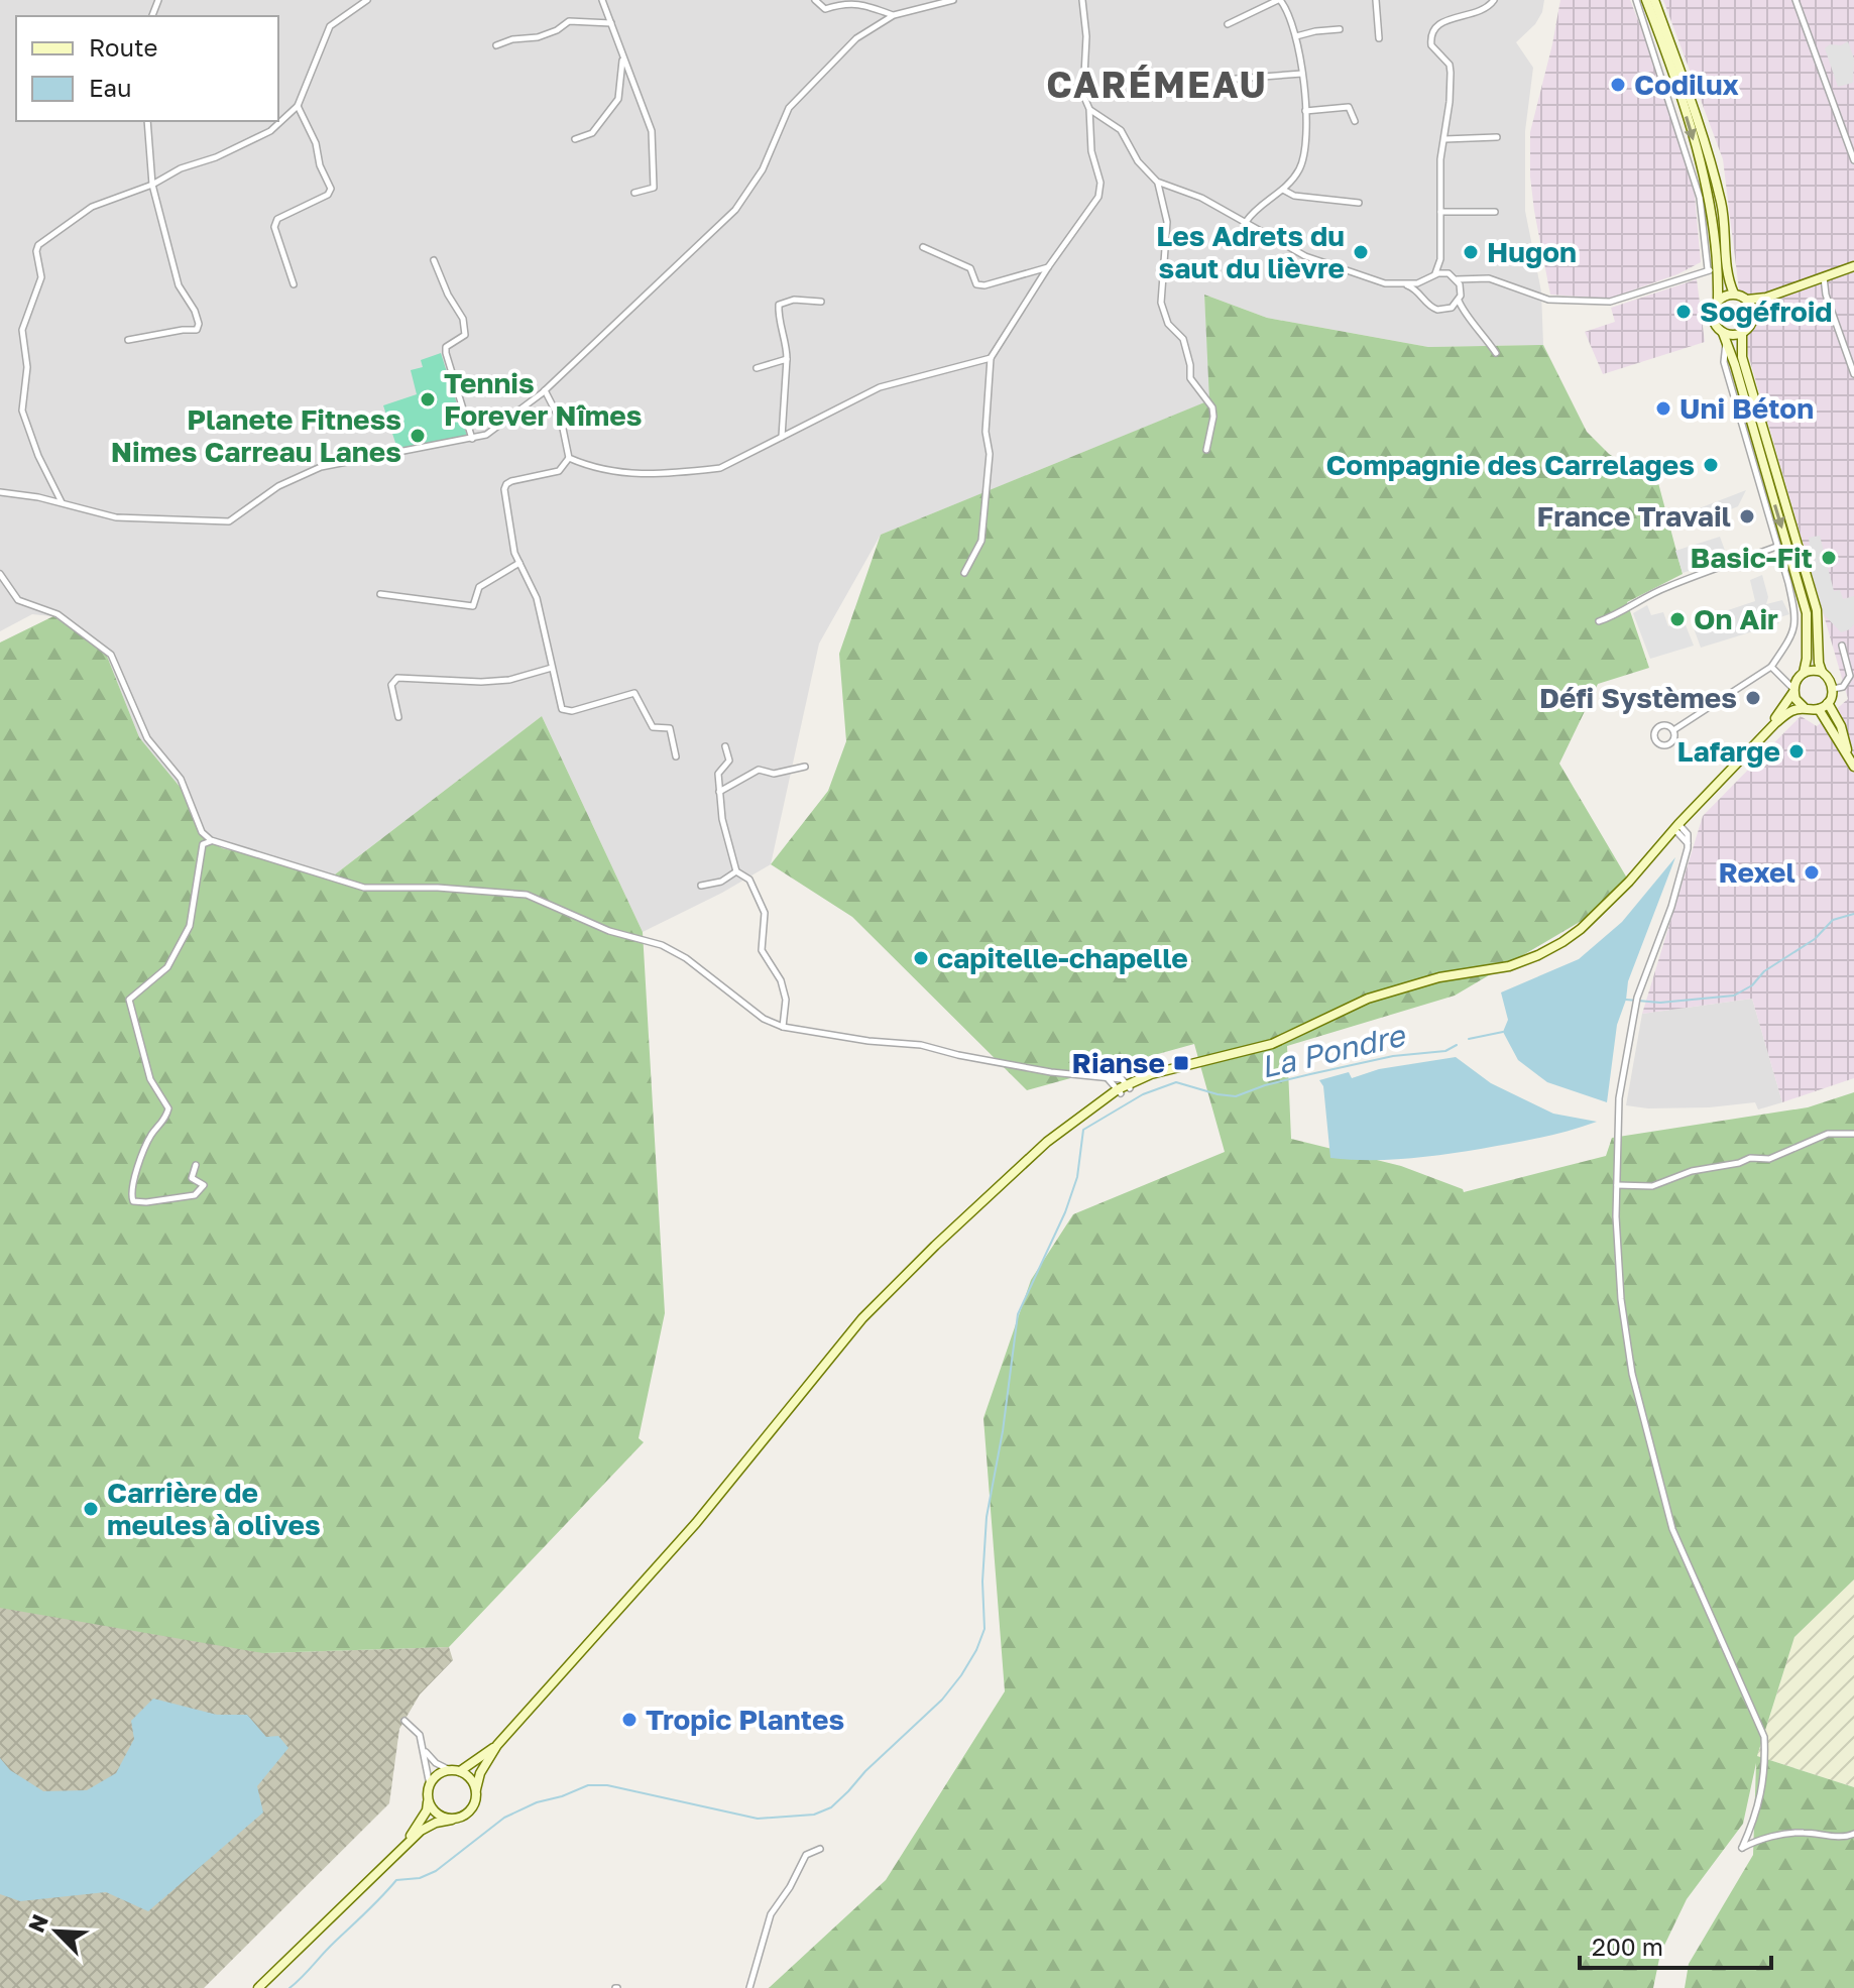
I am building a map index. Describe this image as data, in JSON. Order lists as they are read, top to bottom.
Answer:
{
  "districts": ["CARÉMEAU"],
  "water": ["La Pondre"],
  "places": {
    "other": [
      "Codilux",
      "Les Adrets du saut du lièvre",
      "Hugon",
      "Sogéfroid",
      "Tennis Forever Nîmes",
      "Uni Béton",
      "Planete Fitness Nimes Carreau Lanes",
      "Compagnie des Carrelages",
      "France Travail",
      "Basic-Fit",
      "On Air",
      "Défi Systèmes",
      "Lafarge",
      "Rexel",
      "capitelle-chapelle",
      "Carrière de meules à olives",
      "Tropic Plantes"
    ],
    "transit": ["Rianse"]
  },
  "legend": ["Route", "Eau"],
  "scale_bar": "200 m",
  "north": "top left"
}
